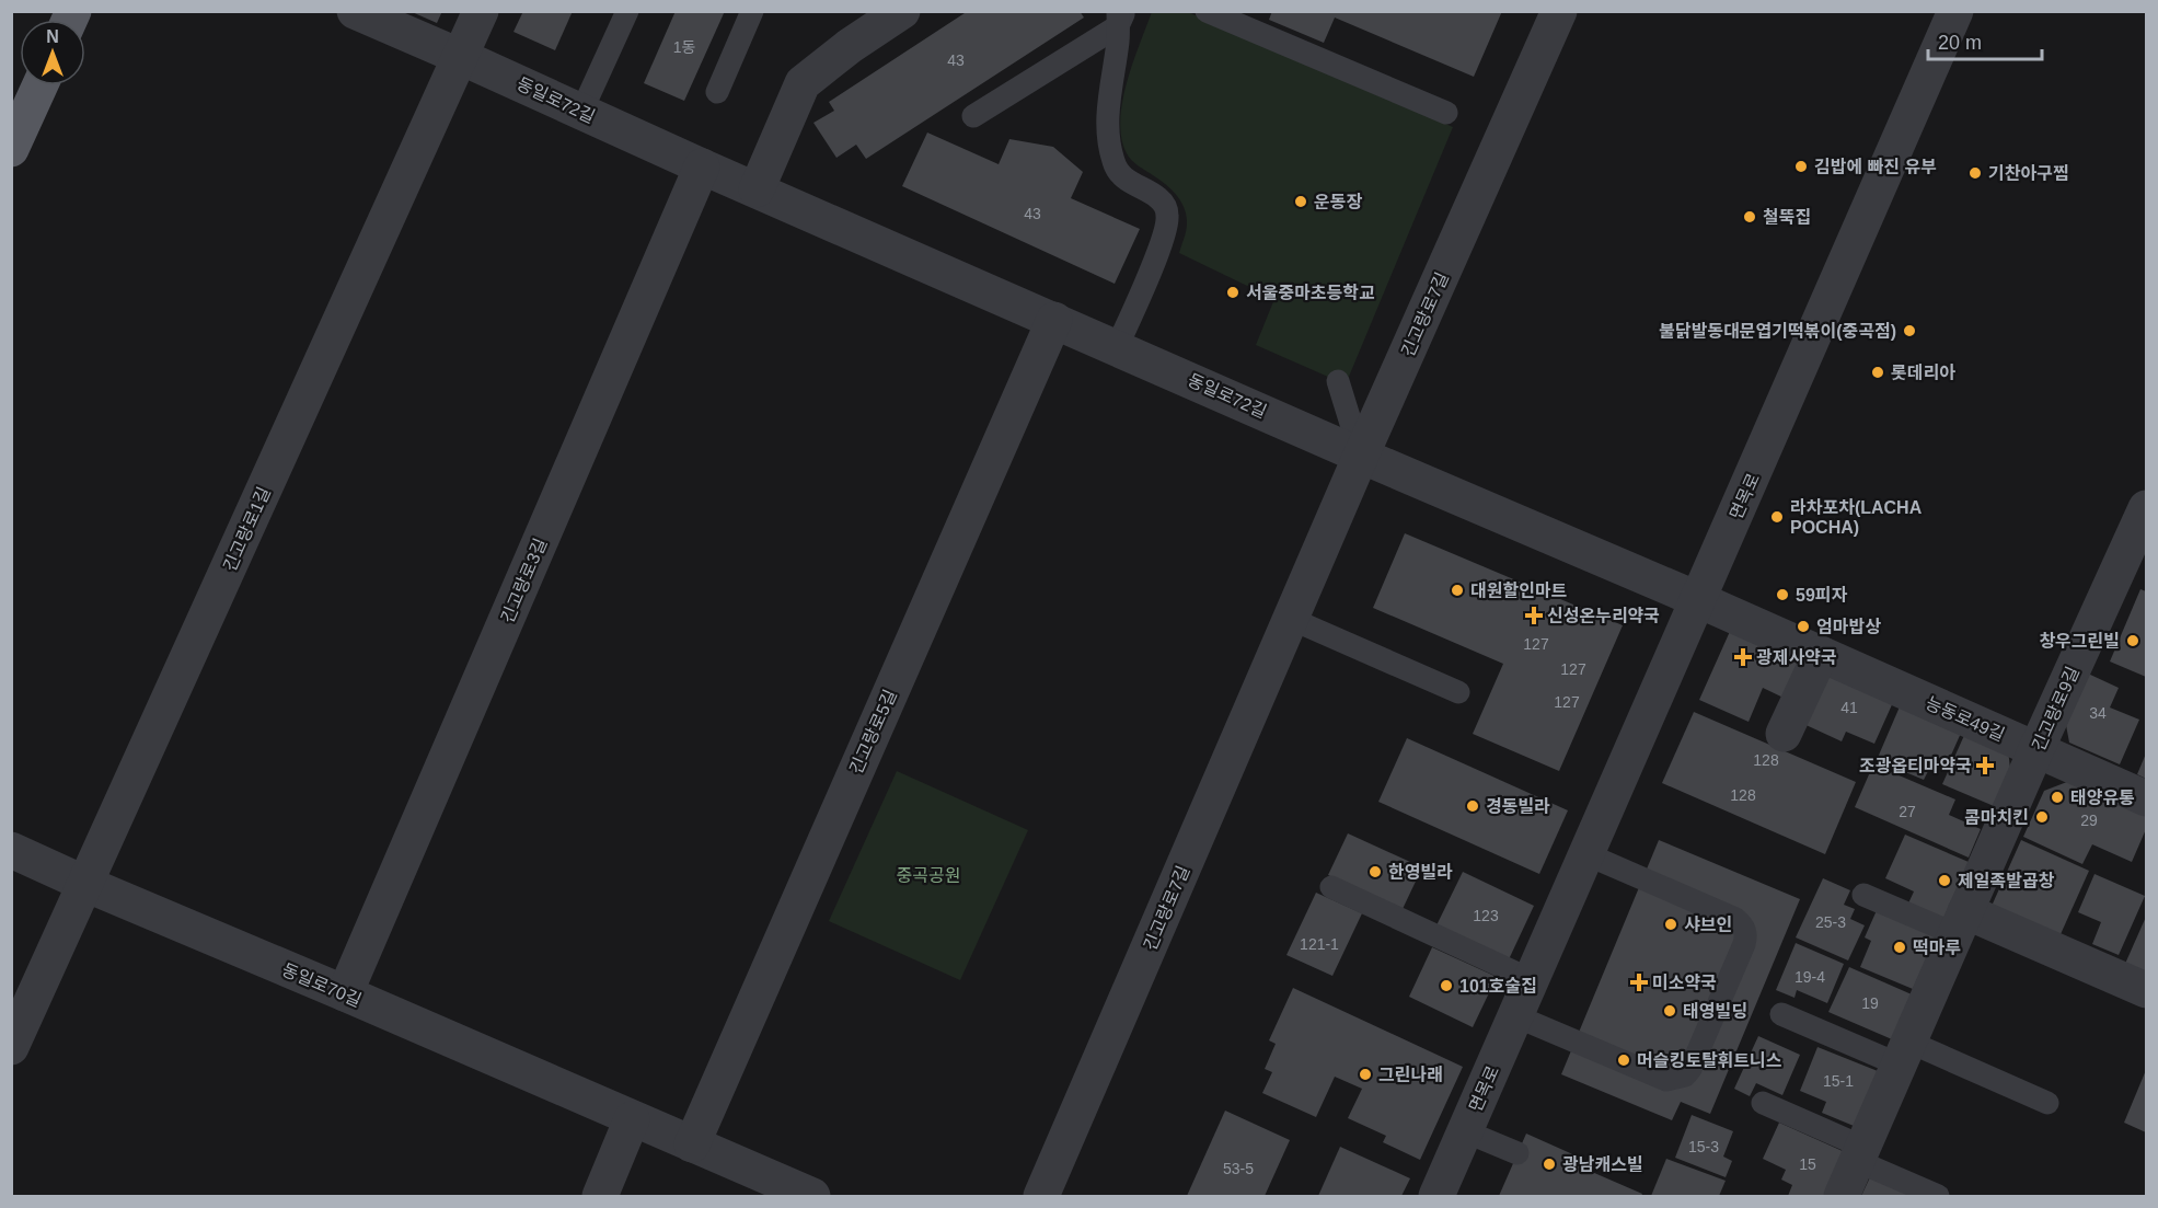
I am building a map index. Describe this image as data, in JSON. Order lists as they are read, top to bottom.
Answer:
{
  "streets": {
    "street": [
      "동일로72길",
      "긴고랑로7길",
      "면목로",
      "긴고랑로1길",
      "긴고랑로3길",
      "긴고랑로9길",
      "능동로49길",
      "긴고랑로5길",
      "동일로70길"
    ]
  },
  "crossings": [
    ["동일로72길", "긴고랑로7길"],
    ["동일로72길", "면목로"],
    ["동일로72길", "긴고랑로1길"],
    ["동일로72길", "긴고랑로3길"],
    ["동일로72길", "능동로49길"],
    ["동일로72길", "긴고랑로5길"],
    ["면목로", "능동로49길"],
    ["긴고랑로1길", "동일로70길"],
    ["긴고랑로3길", "동일로70길"],
    ["긴고랑로9길", "능동로49길"],
    ["긴고랑로5길", "동일로70길"]
  ],
  "parks": ["중곡공원"],
  "places": {
    "other": [
      "김밥에 빠진 유부",
      "기찬아구찜",
      "운동장",
      "철뚝집",
      "서울중마초등학교",
      "불닭발동대문엽기떡볶이(중곡점)",
      "롯데리아",
      "라차포차(LACHA POCHA)",
      "대원할인마트",
      "59피자",
      "엄마밥상",
      "창우그린빌",
      "태양유통",
      "경동빌라",
      "콤마치킨",
      "한영빌라",
      "제일족발곱창",
      "샤브인",
      "떡마루",
      "101호술집",
      "태영빌딩",
      "머슬킹토탈휘트니스",
      "그린나래",
      "광남캐스빌"
    ],
    "health": [
      "신성온누리약국",
      "광제사약국",
      "조광옵티마약국",
      "미소약국"
    ]
  },
  "house_numbers": [
    "1동",
    "43",
    "43",
    "127",
    "127",
    "127",
    "41",
    "34",
    "128",
    "128",
    "27",
    "29",
    "123",
    "25-3",
    "121-1",
    "19-4",
    "19",
    "15-1",
    "15-3",
    "15",
    "53-5"
  ],
  "scale_bar": "20 m",
  "north": "top"
}
